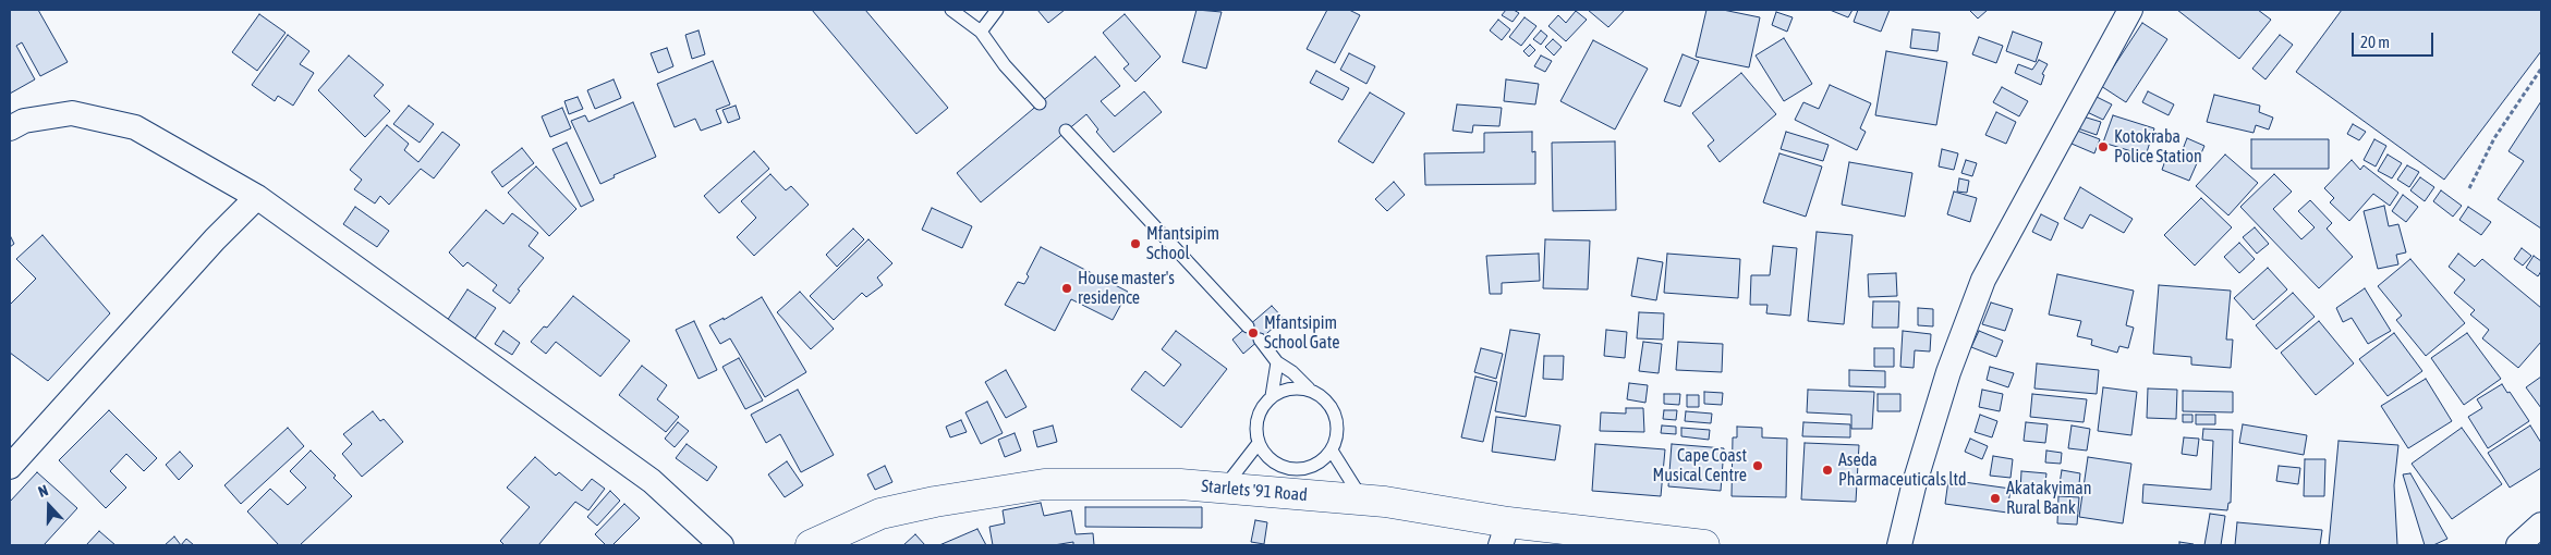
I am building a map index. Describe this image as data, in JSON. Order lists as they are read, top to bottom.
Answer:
{
  "streets": {
    "street": ["Starlets '91 Road"]
  },
  "places": [
    "Kotokraba Police Station",
    "Mfantsipim School",
    "House master's residence",
    "Mfantsipim School Gate",
    "Cape Coast Musical Centre",
    "Aseda Pharmaceuticals ltd",
    "Akatakyiman Rural Bank"
  ],
  "scale_bar": "20 m",
  "north": "top"
}
